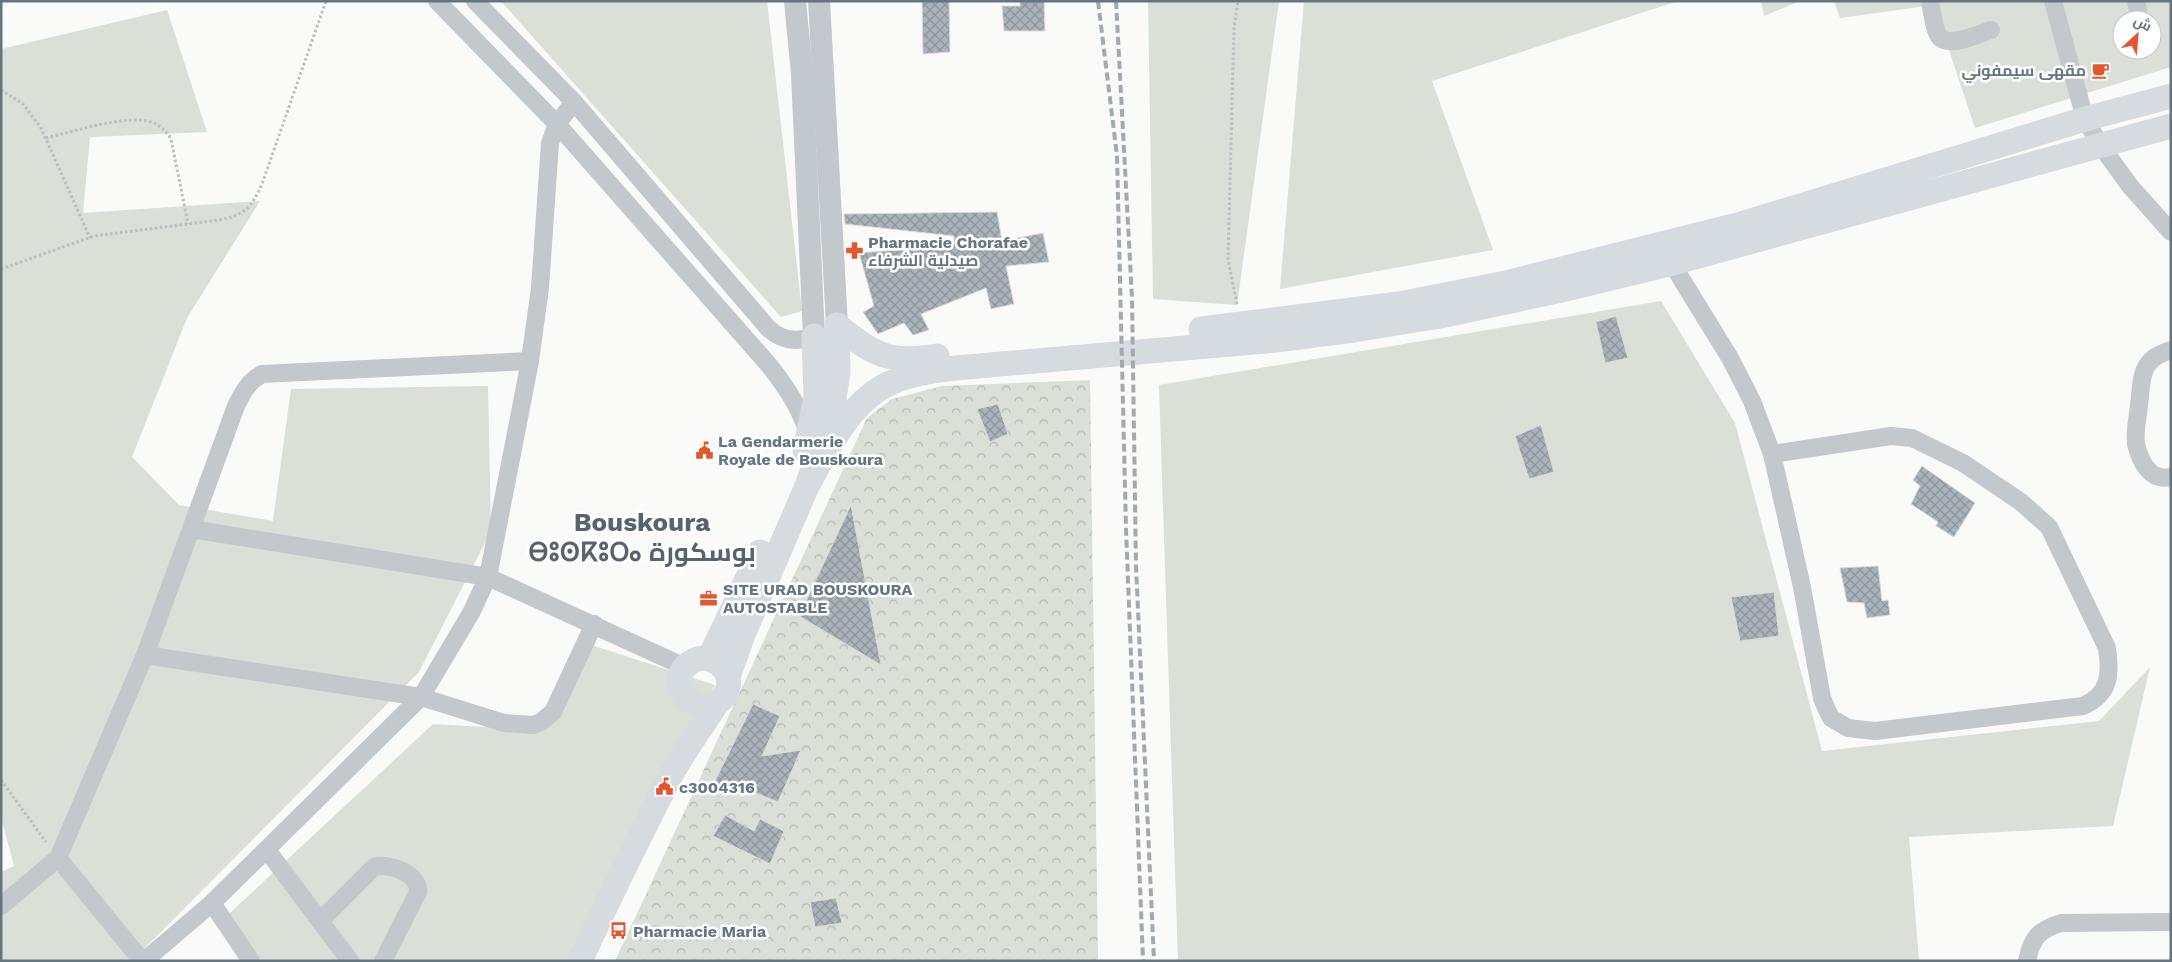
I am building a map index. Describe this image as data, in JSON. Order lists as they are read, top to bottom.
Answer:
{
  "districts": ["Bouskoura ⴱⵓⵙⴽⵓⵔⴰ بوسكورة"],
  "places": {
    "cafe": ["مقهى سيمفوني"],
    "pharmacy": ["Pharmacie Chorafae صيدلية الشرفاء"],
    "public building": ["La Gendarmerie Royale de Bouskoura", "c3004316"],
    "office": ["SITE URAD BOUSKOURA AUTOSTABLE"],
    "bus stop": ["Pharmacie Maria"]
  },
  "north": "top right"
}
